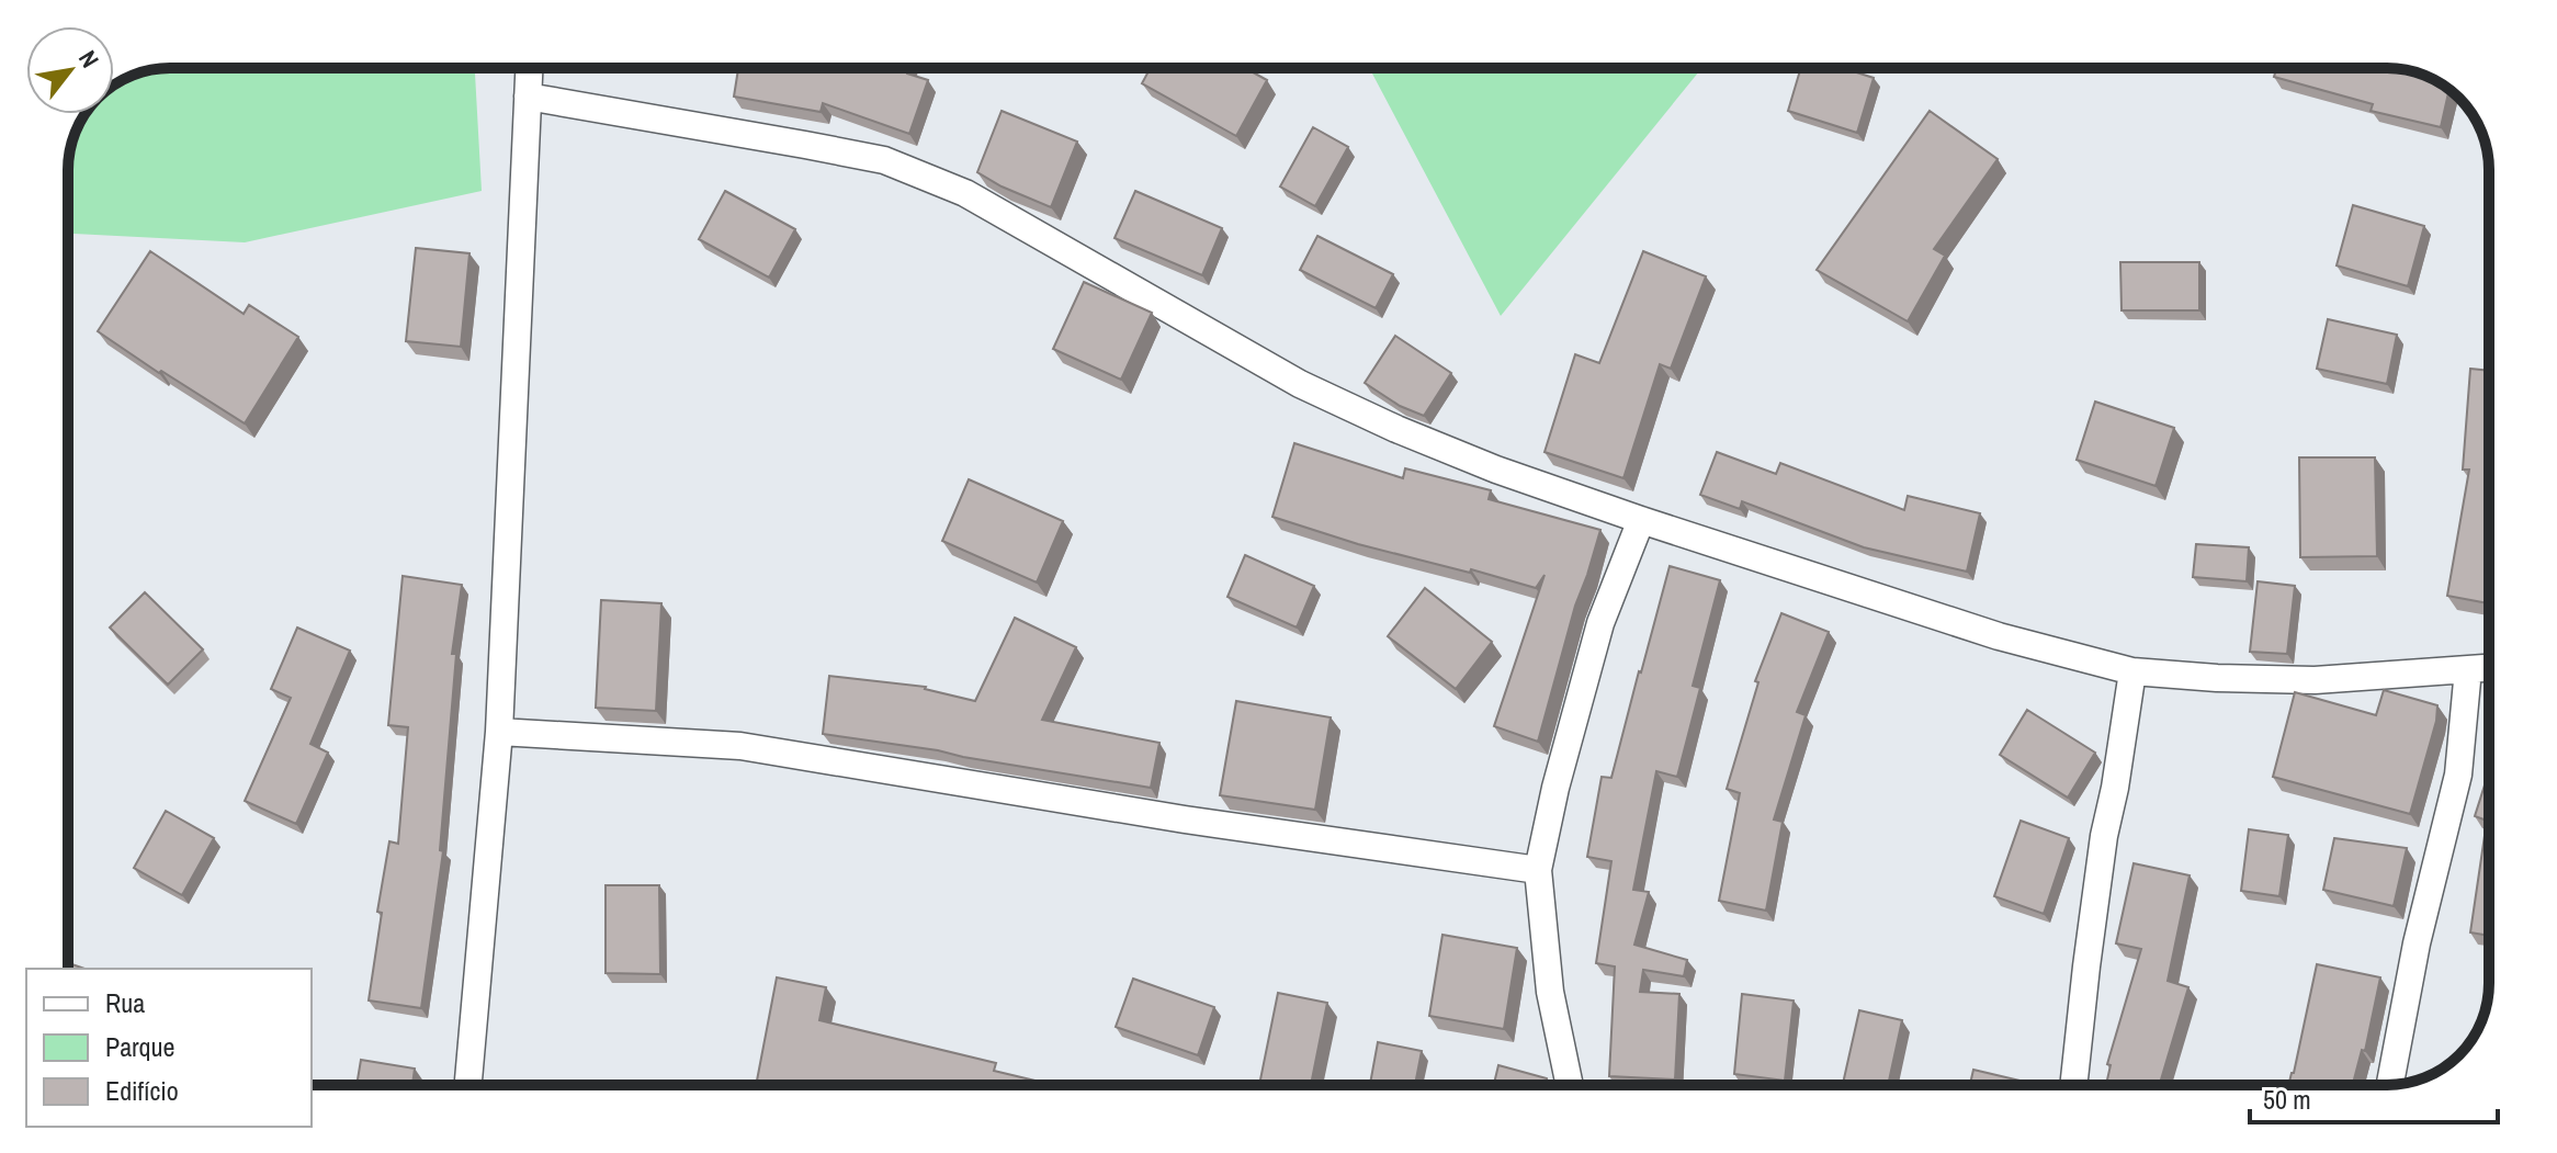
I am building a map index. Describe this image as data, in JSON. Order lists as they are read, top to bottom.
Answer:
{
  "legend": ["Rua", "Parque", "Edifício"],
  "scale_bar": "50 m",
  "north": "top right"
}
